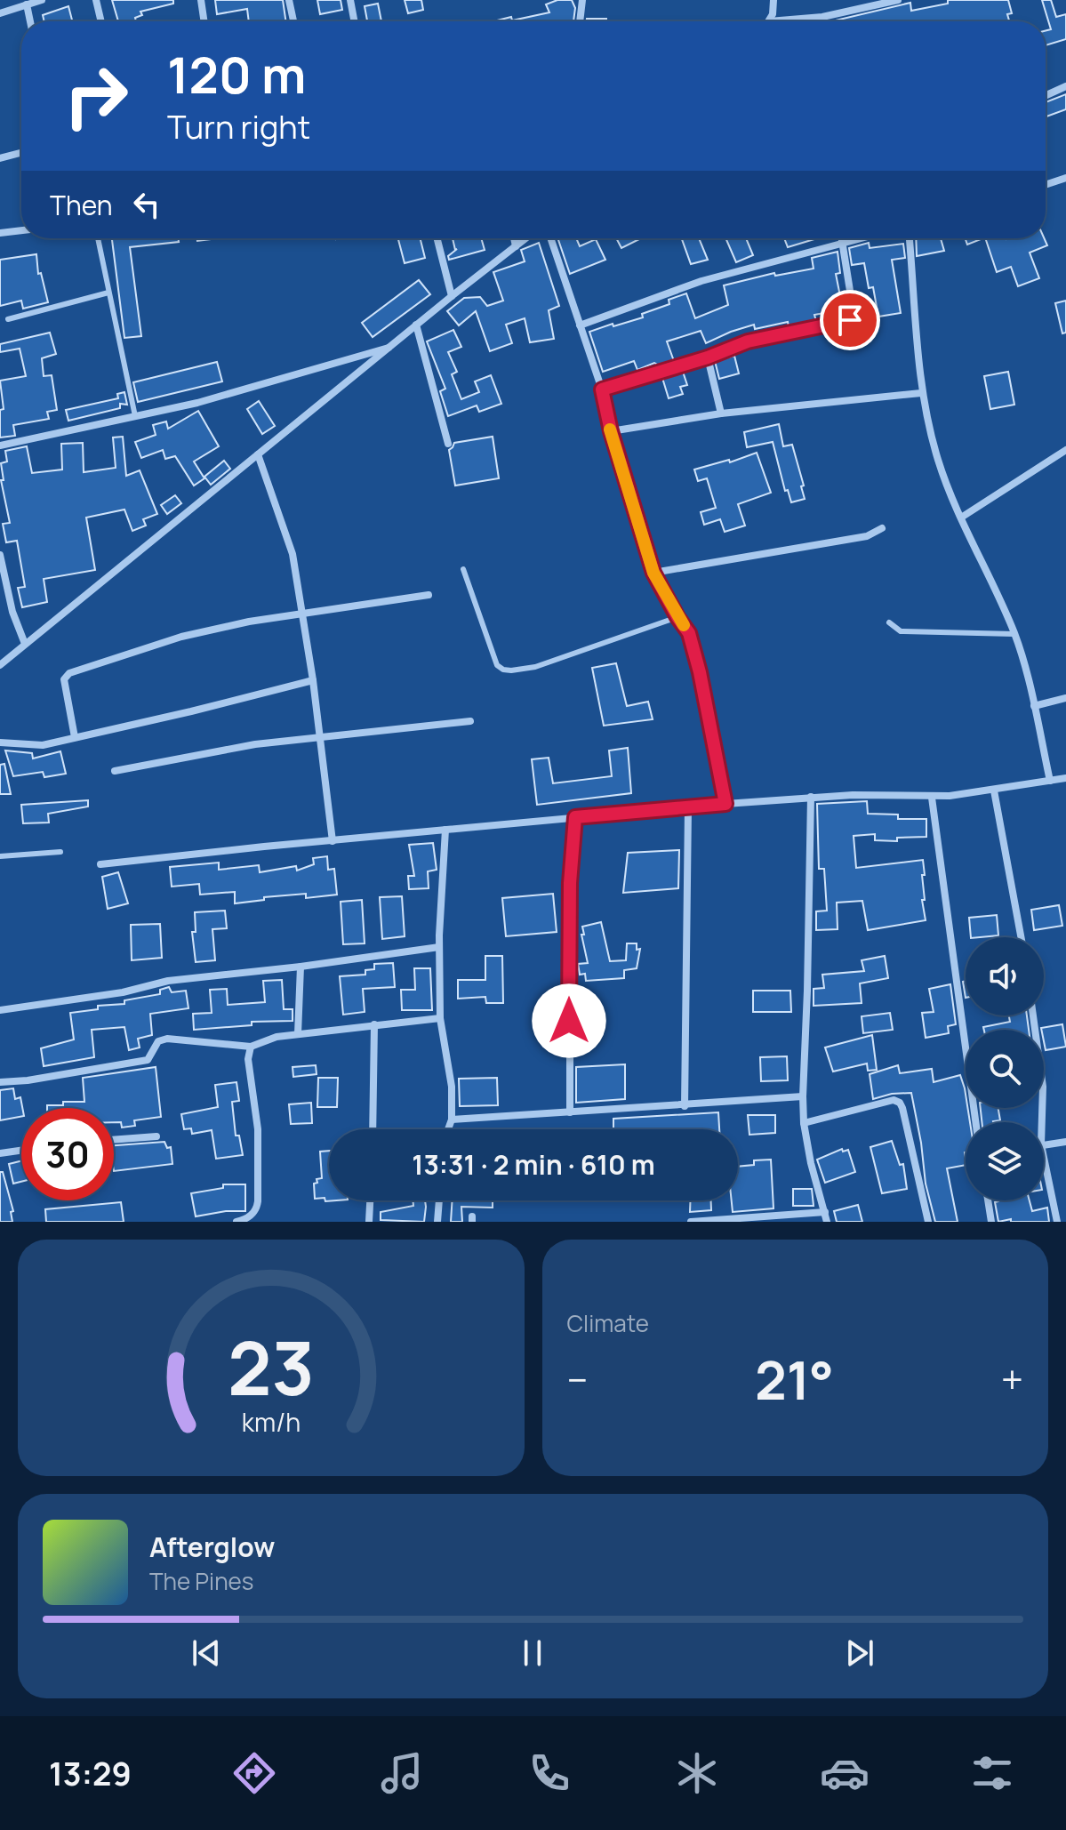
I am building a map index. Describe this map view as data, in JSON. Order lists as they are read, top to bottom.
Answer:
{
  "page": {
    "turn": ["120 m", "Turn right"],
    "then": "Then",
    "limit": "30",
    "trip": "13:31 · 2 min · 610 m",
    "tile": "Climate",
    "heat": ["−", "21°", "+"],
    "song": ["Afterglow", "The Pines"],
    "tabs": "13:29",
    "gauge": ["23", "km/h"]
  }
}
